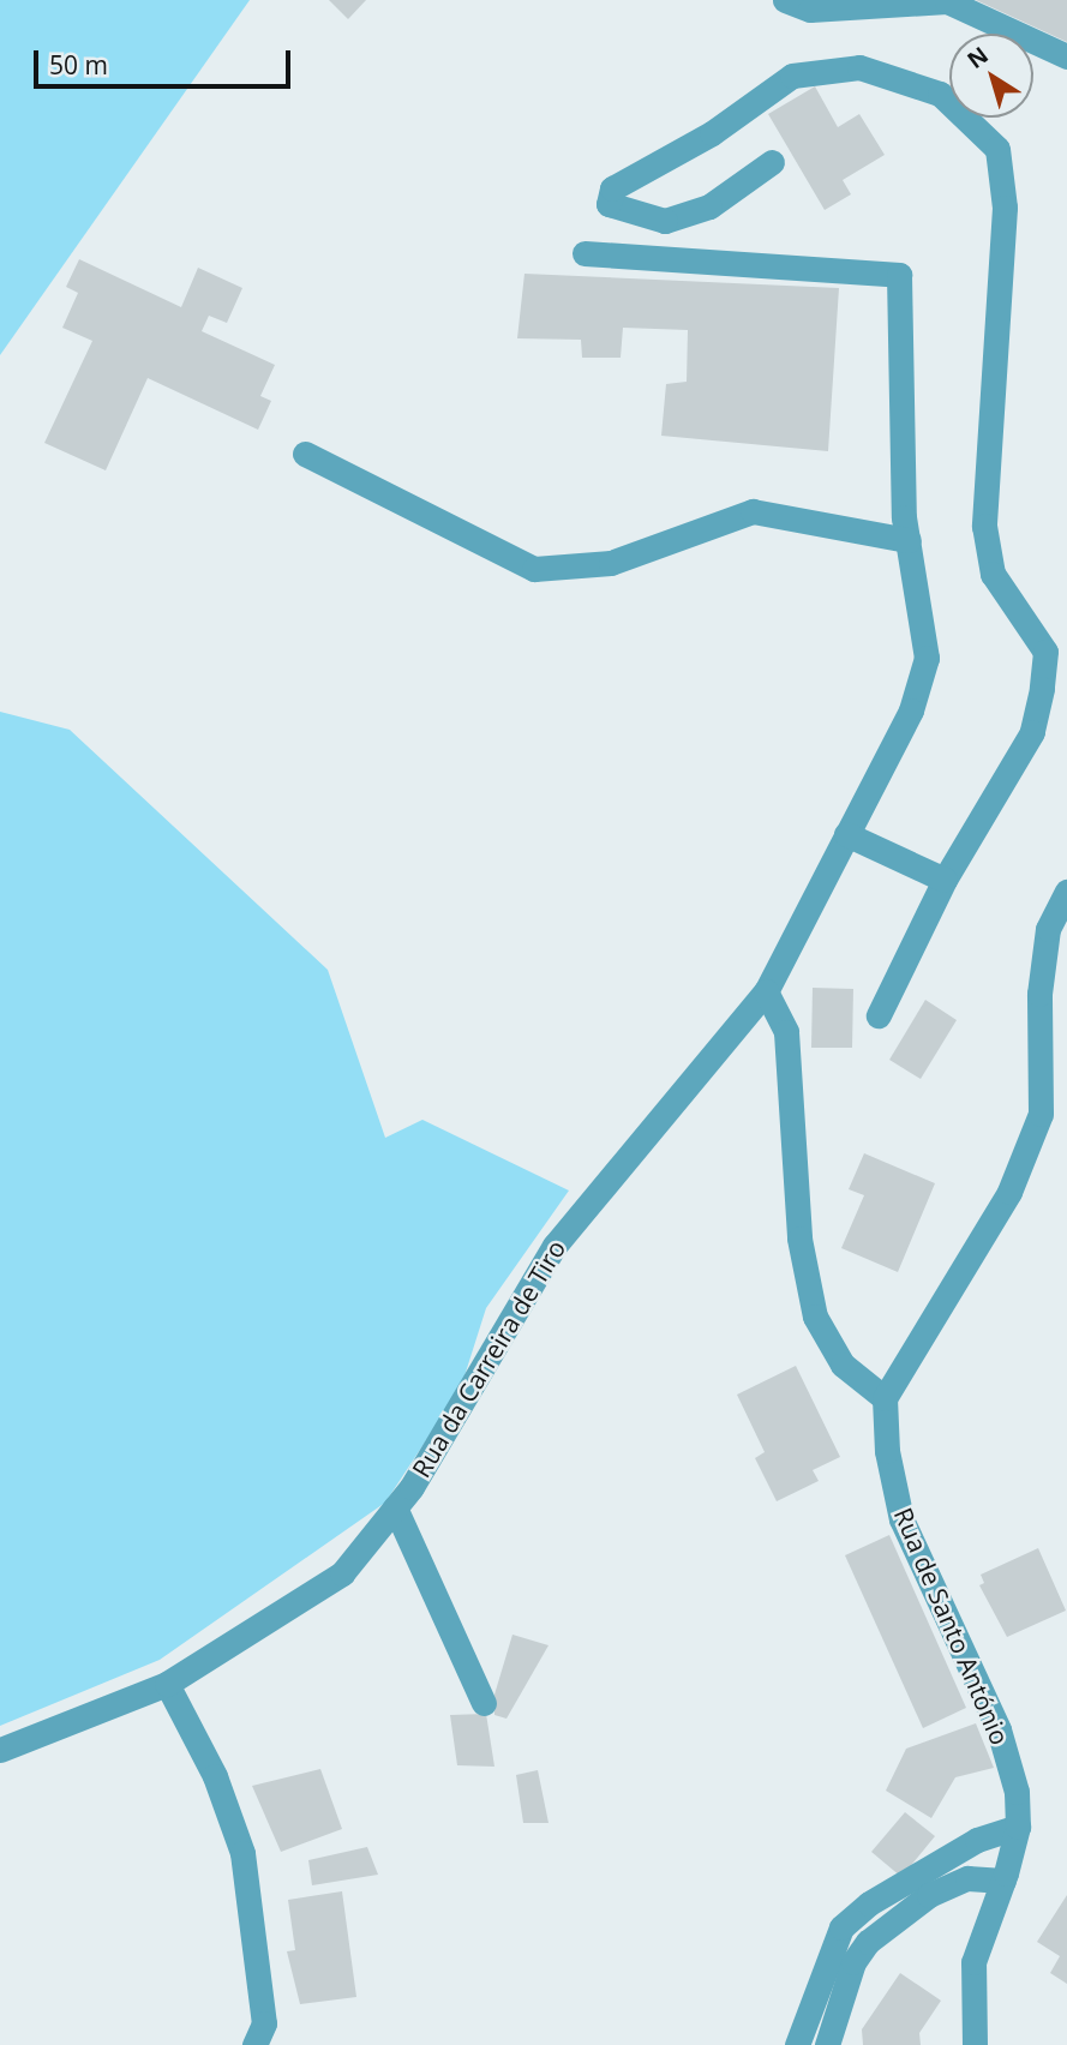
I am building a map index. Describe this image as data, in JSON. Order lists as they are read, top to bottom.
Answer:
{
  "streets": {
    "street": ["Rua da Carreira de Tiro", "Rua de Santo António"]
  },
  "scale_bar": "50 m",
  "north": "top left"
}
